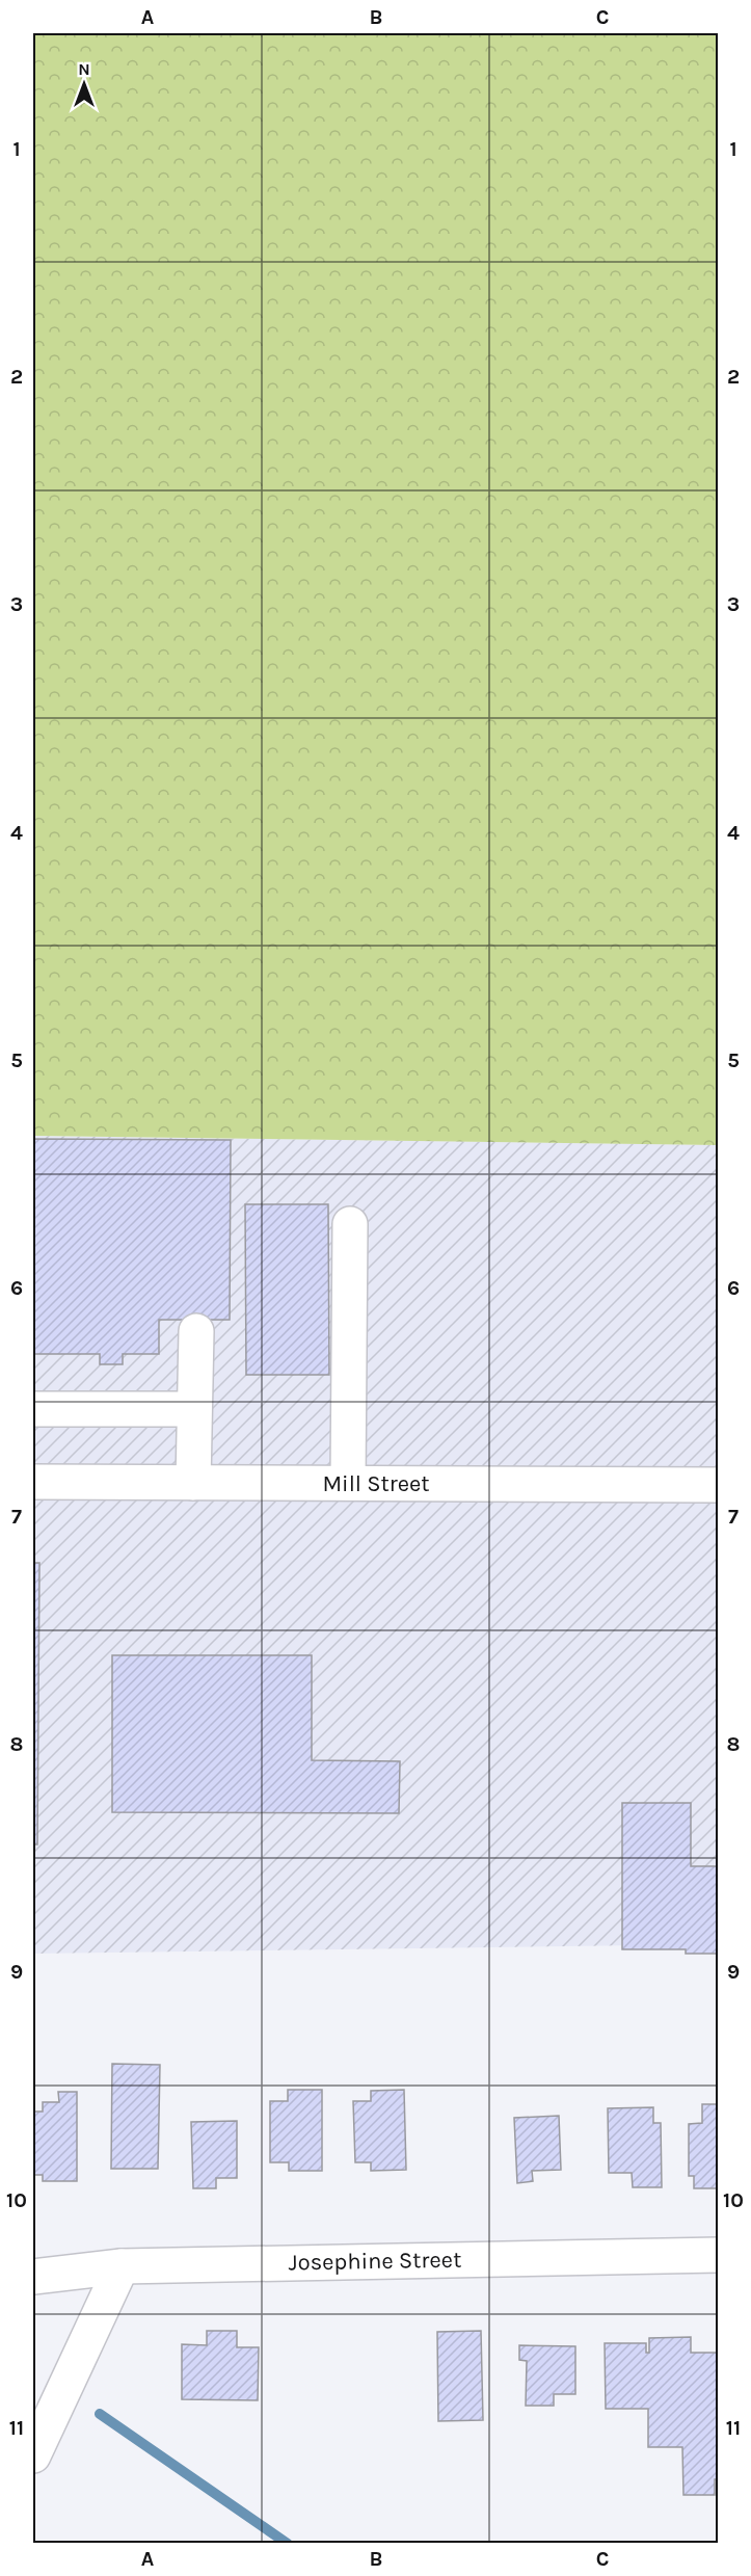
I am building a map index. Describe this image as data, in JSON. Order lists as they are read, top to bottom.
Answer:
{
  "streets": {
    "street": ["Mill Street", "Josephine Street"]
  },
  "north": "top",
  "grid": {
    "columns": ["A", "B", "C"],
    "rows": [
      "1",
      "2",
      "3",
      "4",
      "5",
      "6",
      "7",
      "8",
      "9",
      "10",
      "11"
    ]
  }
}
